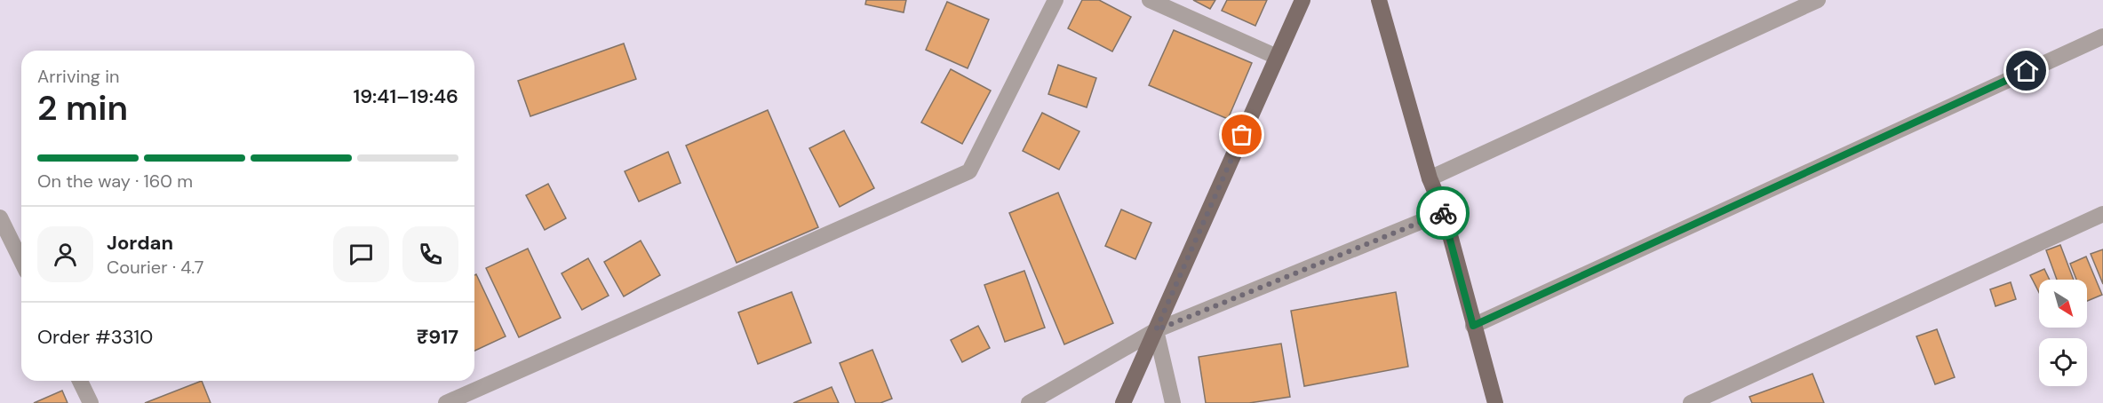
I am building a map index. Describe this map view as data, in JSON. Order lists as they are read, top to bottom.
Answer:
{
  "north": "bottom right",
  "page": {
    "heading": ["2 min", "Arriving in", "19:41–19:46"],
    "panel": [
      "Jordan",
      "Courier · 4.7",
      "Order #3310",
      "₹917"
    ],
    "bar": "On the way · 160 m"
  }
}
